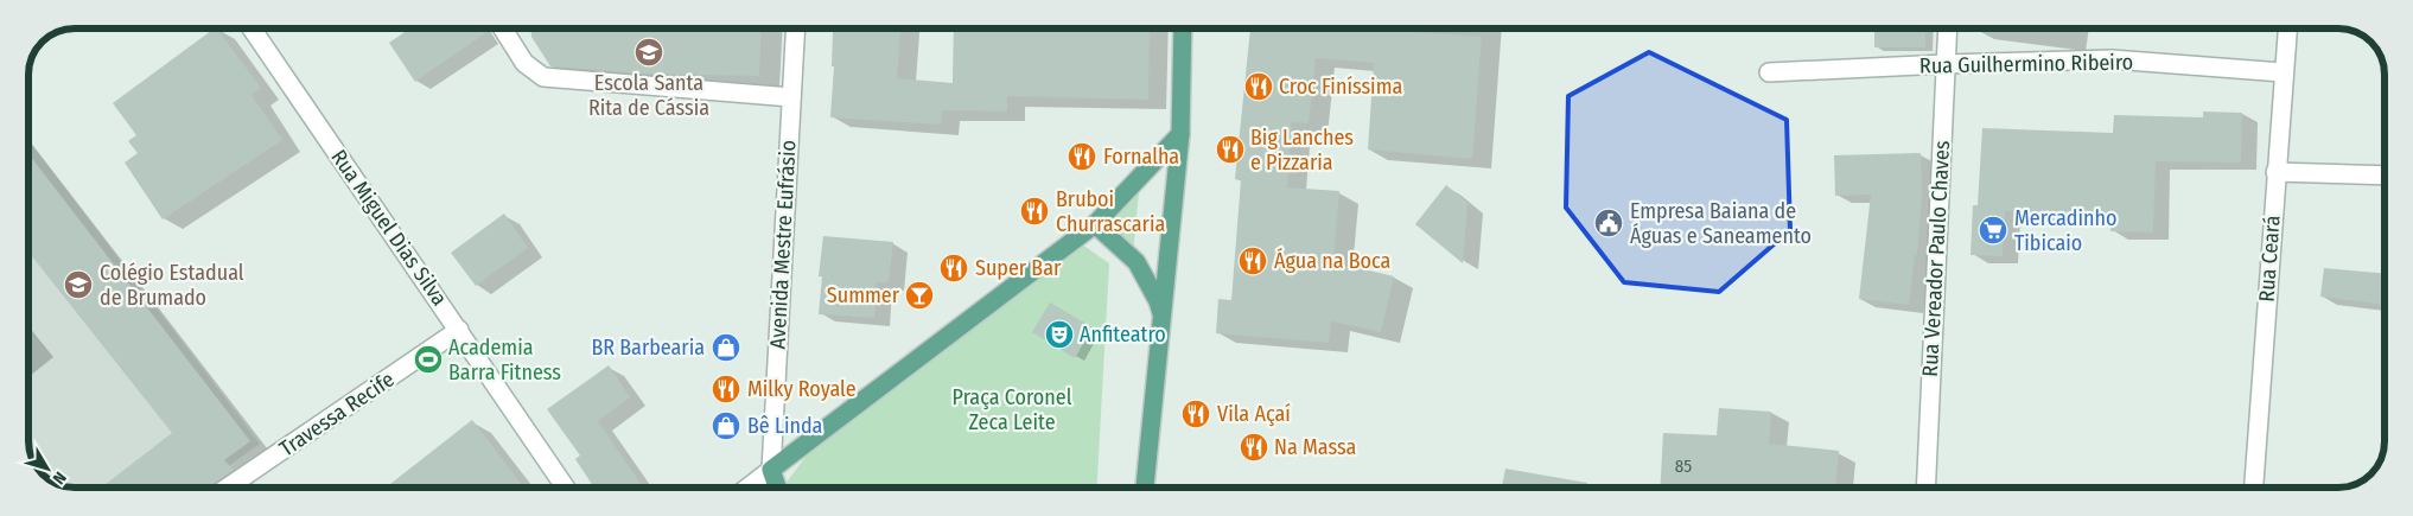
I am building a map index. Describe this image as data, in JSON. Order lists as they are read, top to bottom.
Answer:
{
  "streets": {
    "street": [
      "Rua Guilhermino Ribeiro",
      "Rua Miguel Dias Silva",
      "Avenida Mestre Eufrásio",
      "Rua Vereador Paulo Chaves",
      "Rua Ceará",
      "Travessa Recife"
    ]
  },
  "crossings": [
    ["Rua Guilhermino Ribeiro", "Rua Vereador Paulo Chaves"],
    ["Rua Guilhermino Ribeiro", "Rua Ceará"],
    ["Rua Miguel Dias Silva", "Travessa Recife"]
  ],
  "parks": ["Praça Coronel Zeca Leite"],
  "places": {
    "school or university": ["Escola Santa Rita de Cássia", "Colégio Estadual de Brumado"],
    "restaurant": [
      "Croc Finíssima",
      "Big Lanches e Pizzaria",
      "Fornalha",
      "Bruboi Churrascaria",
      "Água na Boca",
      "Super Bar",
      "Milky Royale",
      "Vila Açaí",
      "Na Massa"
    ],
    "public building": ["Empresa Baiana de Águas e Saneamento"],
    "supermarket": ["Mercadinho Tibicaio"],
    "bar": ["Summer"],
    "theatre": ["Anfiteatro"],
    "shop": ["BR Barbearia", "Bê Linda"],
    "sports": ["Academia Barra Fitness"]
  },
  "house_numbers": ["85"],
  "north": "bottom right"
}
